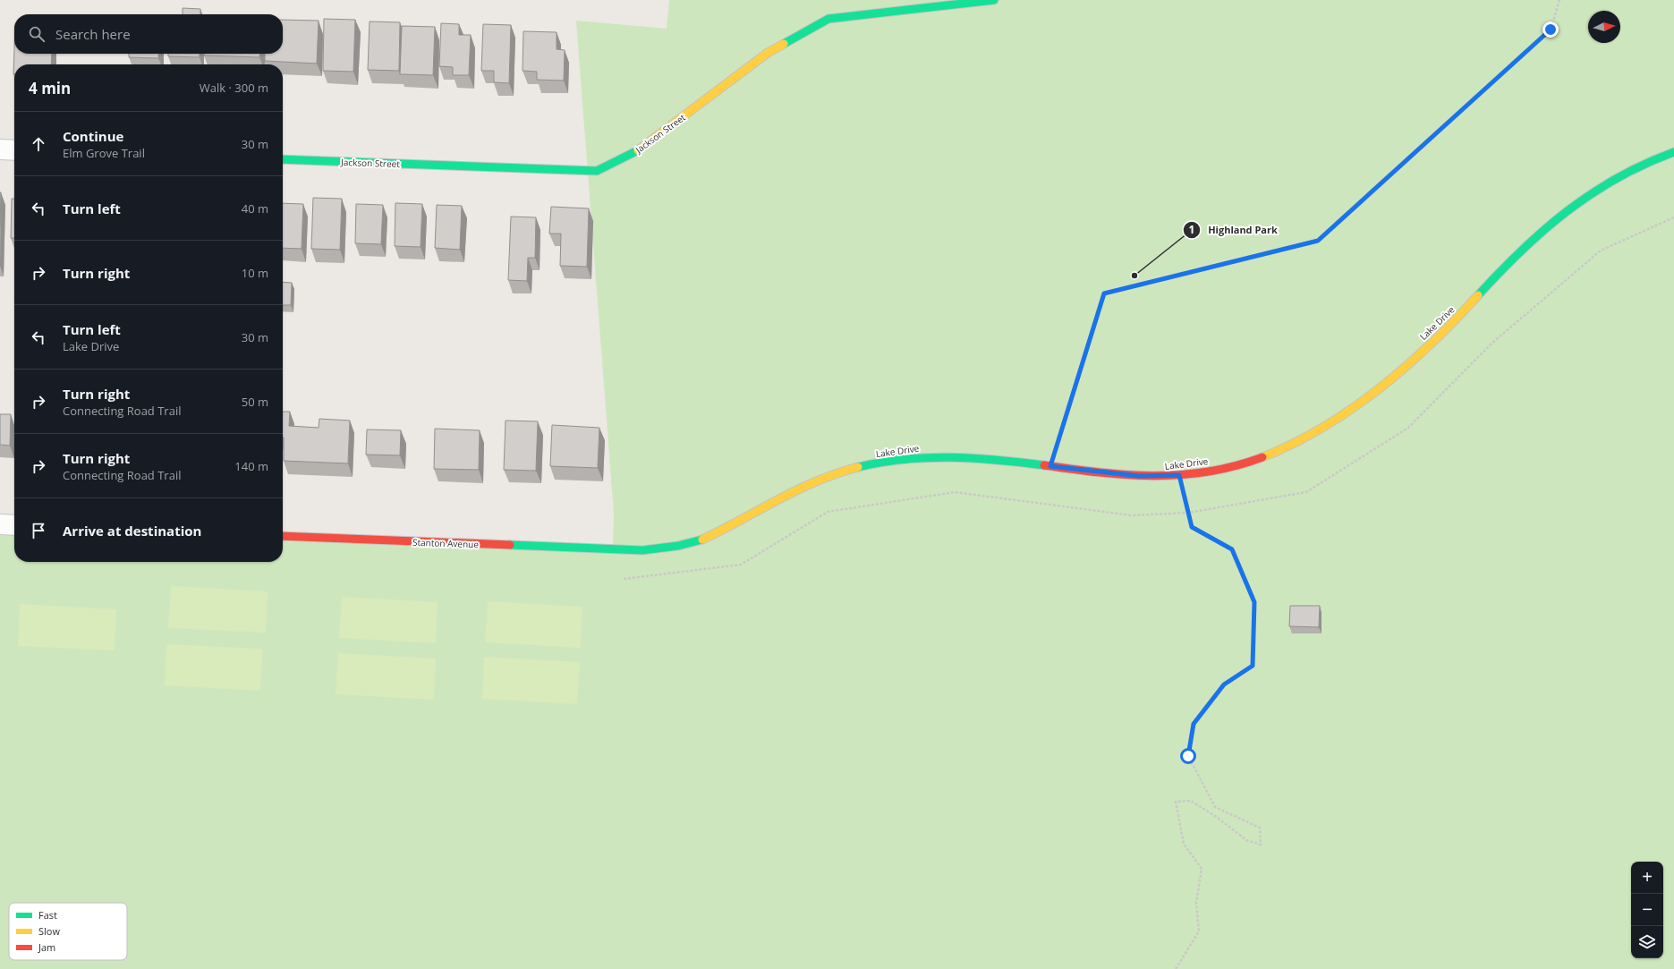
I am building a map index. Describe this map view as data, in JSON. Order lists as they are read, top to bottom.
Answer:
{
  "streets": {
    "street": ["Jackson Street", "Lake Drive", "Stanton Avenue"]
  },
  "crossings": [
    ["Lake Drive", "Stanton Avenue"]
  ],
  "places": ["Highland Park"],
  "legend": ["Fast", "Slow", "Jam"],
  "north": "right",
  "page": {
    "search": "Search here",
    "heading": ["4 min", "Walk · 300 m"],
    "list": [
      ["Continue", "Elm Grove Trail", "30 m"],
      ["Turn left", "40 m"],
      ["Turn right", "10 m"],
      ["Turn left", "Lake Drive", "30 m"],
      ["Turn right", "Connecting Road Trail", "50 m"],
      ["Turn right", "Connecting Road Trail", "140 m"],
      "Arrive at destination"
    ],
    "map_buttons": ["+", "−"]
  }
}
